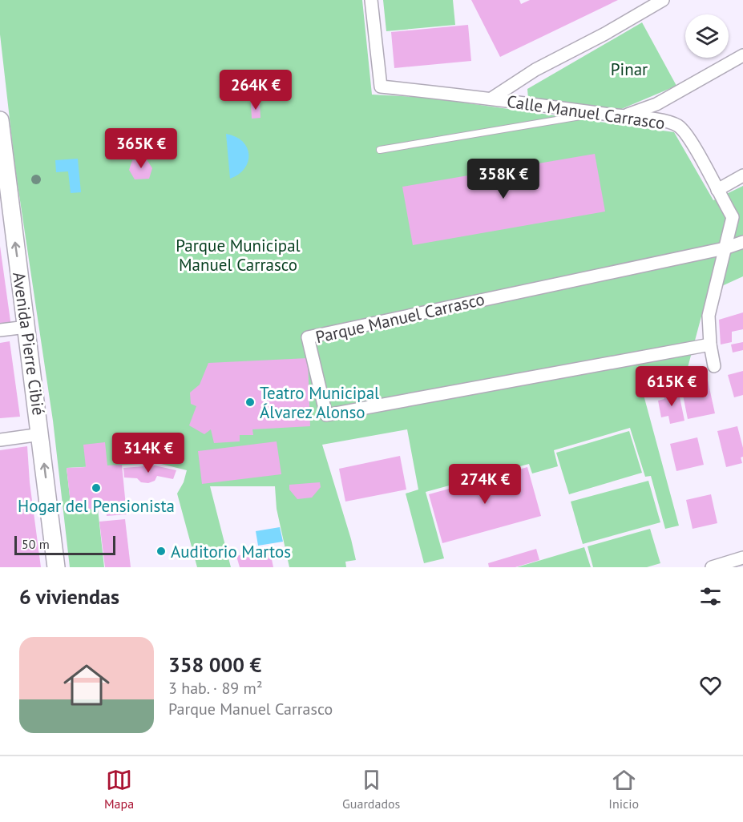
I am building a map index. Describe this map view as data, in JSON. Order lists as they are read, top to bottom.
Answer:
{
  "streets": {
    "street": ["Calle Manuel Carrasco", "Parque Manuel Carrasco", "Avenida Pierre Cibié"]
  },
  "crossings": [
    ["Calle Manuel Carrasco", "Parque Manuel Carrasco"]
  ],
  "one_way": ["Avenida Pierre Cibié"],
  "parks": ["Pinar", "Parque Municipal Manuel Carrasco"],
  "places": ["Teatro Municipal Álvarez Alonso", "Hogar del Pensionista", "Auditorio Martos"],
  "scale_bar": "50 m",
  "page": {
    "price": [
      "264K €",
      "365K €",
      "358K €",
      "615K €",
      "314K €",
      "274K €"
    ],
    "scale": "50 m",
    "heading": "6 viviendas",
    "list": [
      {
        "name": "358 000 €",
        "note": "3 hab. · 89 m² · Parque Manuel Carrasco"
      }
    ],
    "tabs": ["Mapa", "Guardados", "Inicio"]
  }
}
